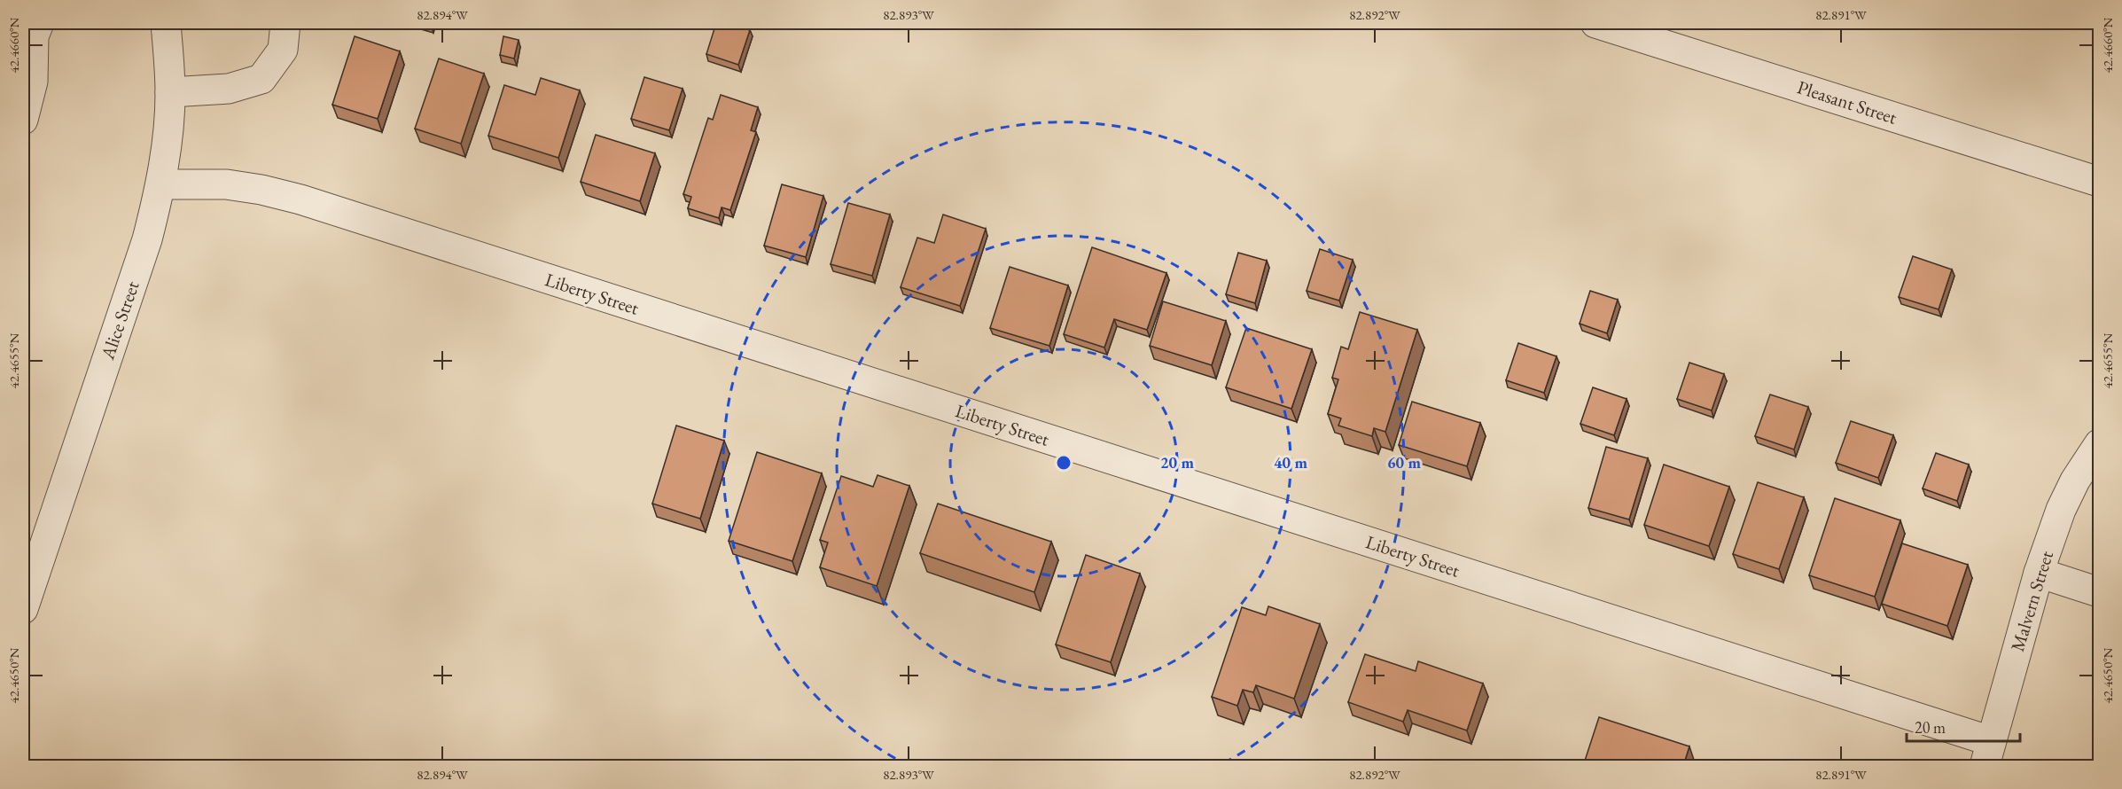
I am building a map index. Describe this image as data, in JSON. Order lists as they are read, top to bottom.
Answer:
{
  "streets": {
    "street": [
      "Pleasant Street",
      "Liberty Street",
      "Alice Street",
      "Malvern Street"
    ]
  },
  "crossings": [
    ["Liberty Street", "Alice Street"],
    ["Liberty Street", "Malvern Street"]
  ],
  "scale_bar": "20 m",
  "coordinates": [
    "82.894°W",
    "82.893°W",
    "82.892°W",
    "82.891°W",
    "42.4660°N",
    "42.4655°N",
    "42.4650°N"
  ],
  "rings": ["20 m", "40 m", "60 m"]
}
